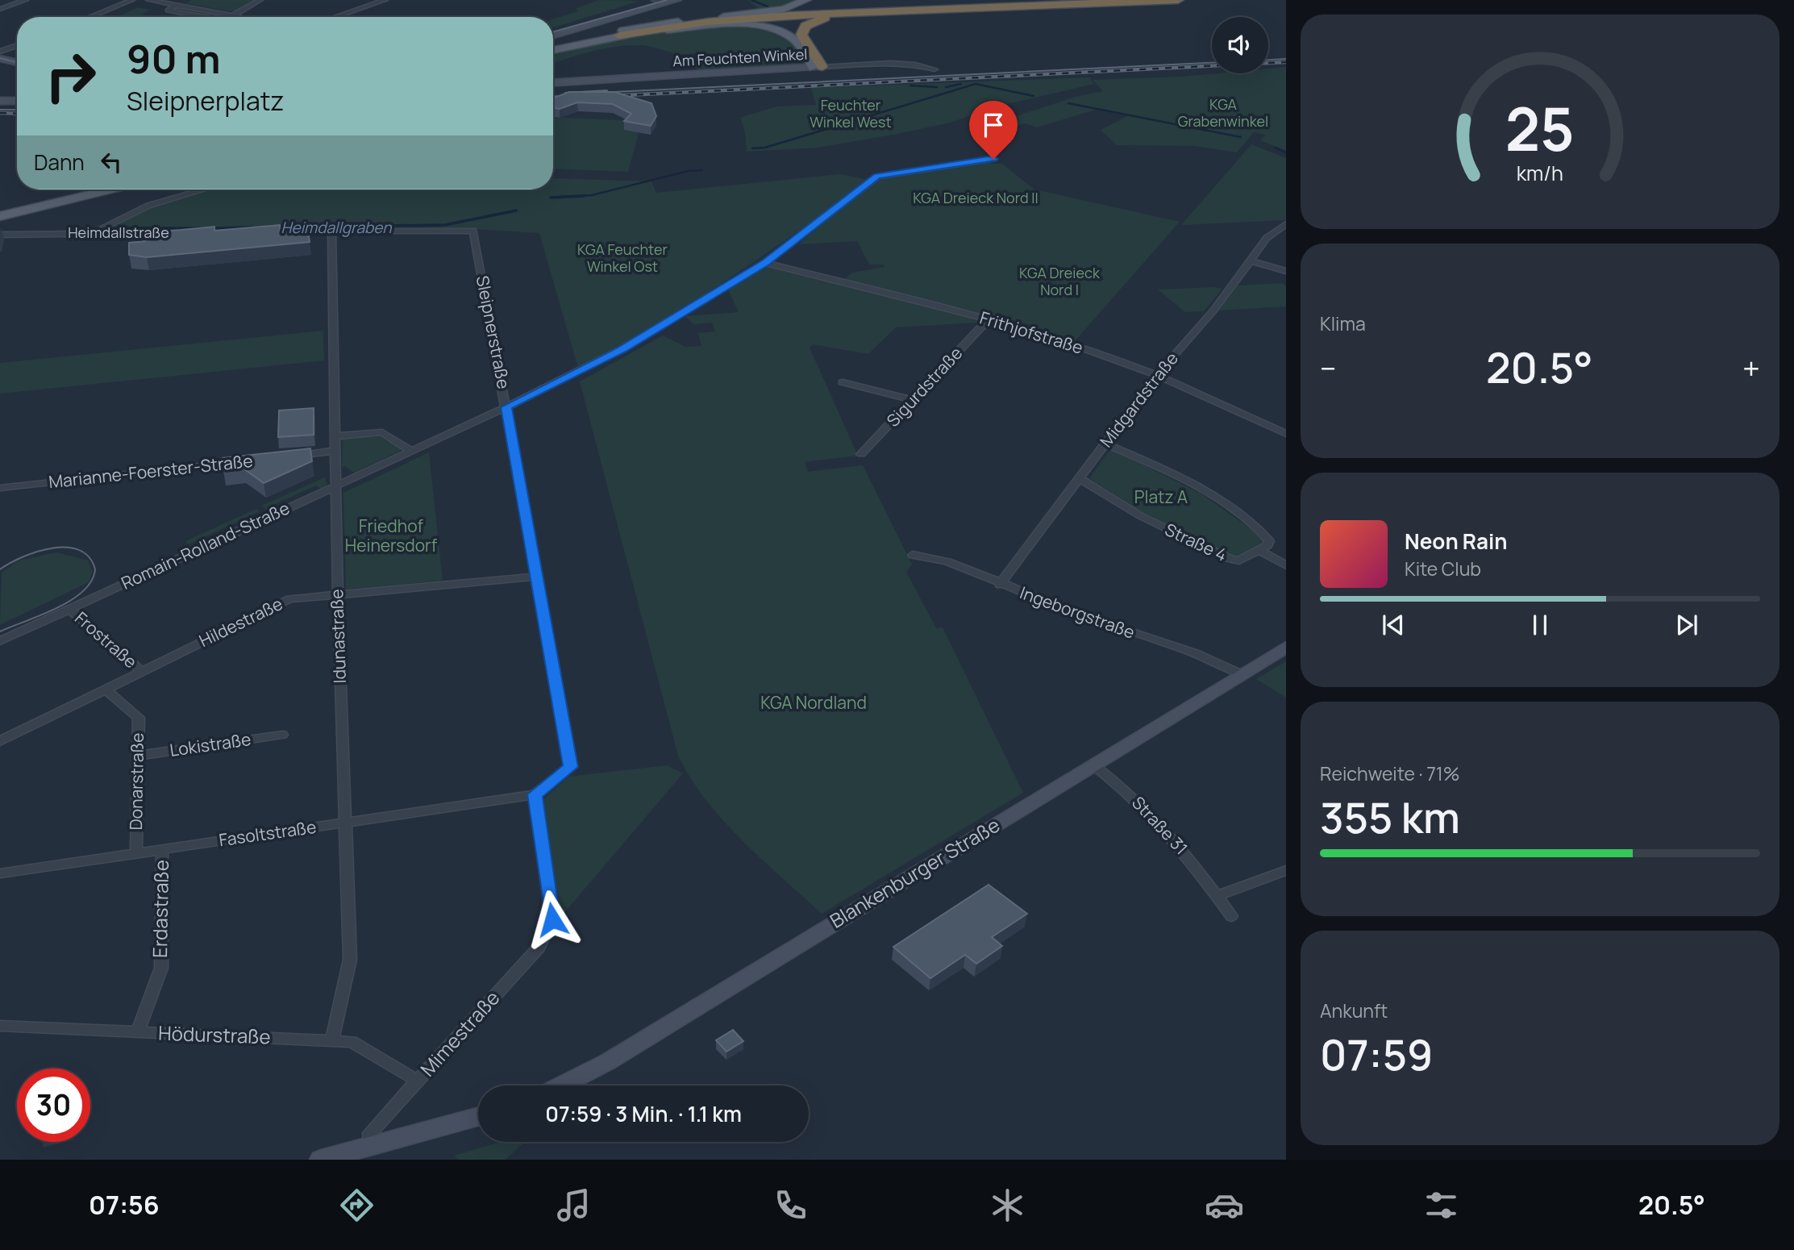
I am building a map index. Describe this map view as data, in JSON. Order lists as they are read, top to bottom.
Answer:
{
  "streets": {
    "main road": ["Am Feuchten Winkel", "Blankenburger Straße"],
    "street": [
      "Heimdallstraße",
      "Sleipnerstraße",
      "Frithjofstraße",
      "Sigurdstraße",
      "Midgardstraße",
      "Marianne-Foerster-Straße",
      "Straße 4",
      "Romain-Rolland-Straße",
      "Ingeborgstraße",
      "Hildestraße",
      "Idunastraße",
      "Frostraße",
      "Lokistraße",
      "Donarstraße",
      "Straße 31",
      "Fasoltstraße",
      "Erdastraße",
      "Mimestraße",
      "Hödurstraße"
    ]
  },
  "crossings": [
    ["Sleipnerstraße", "Romain-Rolland-Straße"],
    ["Sleipnerstraße", "Hildestraße"],
    ["Sleipnerstraße", "Idunastraße"],
    ["Sleipnerstraße", "Fasoltstraße"],
    ["Sleipnerstraße", "Mimestraße"],
    ["Frithjofstraße", "Sigurdstraße"],
    ["Frithjofstraße", "Midgardstraße"],
    ["Frithjofstraße", "Romain-Rolland-Straße"],
    ["Midgardstraße", "Straße 4"],
    ["Midgardstraße", "Ingeborgstraße"],
    ["Romain-Rolland-Straße", "Idunastraße"],
    ["Romain-Rolland-Straße", "Frostraße"],
    ["Ingeborgstraße", "Blankenburger Straße"],
    ["Hildestraße", "Idunastraße"],
    ["Hildestraße", "Frostraße"],
    ["Hildestraße", "Donarstraße"],
    ["Idunastraße", "Fasoltstraße"],
    ["Idunastraße", "Hödurstraße"],
    ["Lokistraße", "Donarstraße"],
    ["Donarstraße", "Fasoltstraße"],
    ["Straße 31", "Blankenburger Straße"],
    ["Fasoltstraße", "Erdastraße"],
    ["Fasoltstraße", "Mimestraße"],
    ["Erdastraße", "Hödurstraße"],
    ["Mimestraße", "Hödurstraße"]
  ],
  "water": ["Heimdallgraben"],
  "parks": [
    "KGA Grabenwinkel",
    "Feuchter Winkel West",
    "KGA Dreieck Nord II",
    "KGA Feuchter Winkel Ost",
    "KGA Dreieck Nord I",
    "Platz A",
    "Friedhof Heinersdorf",
    "KGA Nordland"
  ],
  "page": {
    "turn": ["90 m", "Sleipnerplatz"],
    "then": "Dann",
    "tile": [
      "Klima",
      ["Reichweite · 71%", "355 km"],
      ["Ankunft", "07:59"]
    ],
    "heat": ["−", "20.5°", "+"],
    "song": ["Neon Rain", "Kite Club"],
    "limit": "30",
    "trip": "07:59 · 3 Min. · 1.1 km",
    "tabs": ["07:56", "20.5°"],
    "gauge": ["25", "km/h"]
  }
}
